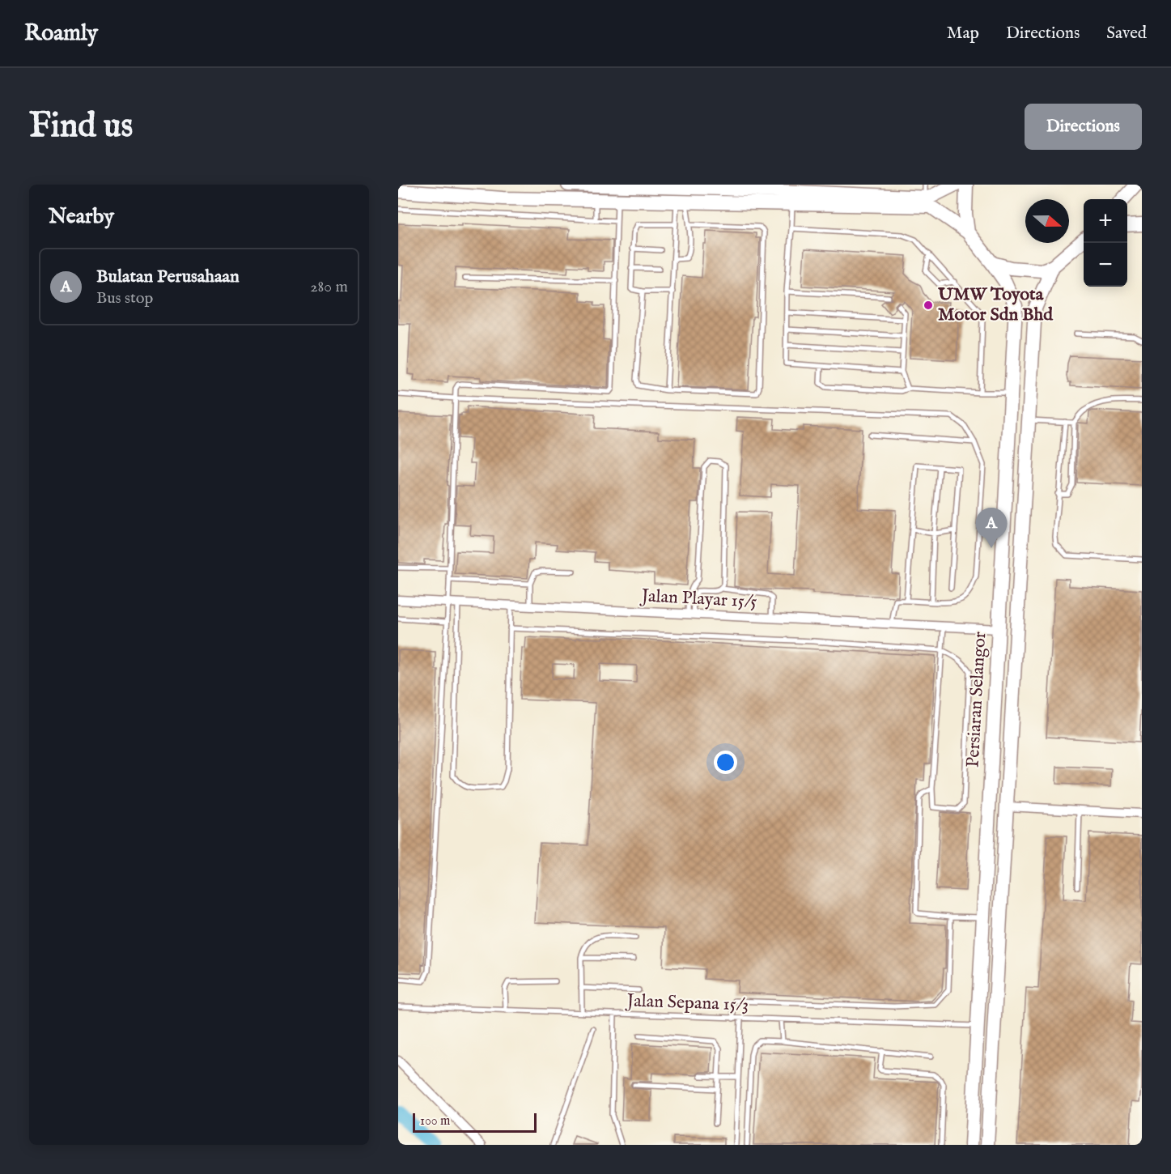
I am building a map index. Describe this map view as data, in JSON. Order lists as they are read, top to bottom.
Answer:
{
  "streets": {
    "main road": ["Persiaran Selangor"],
    "street": ["Jalan Playar 15/5"],
    "lane": ["Jalan Sepana 15/3"]
  },
  "crossings": [
    ["Jalan Playar 15/5", "Persiaran Selangor"],
    ["Persiaran Selangor", "Jalan Sepana 15/3"]
  ],
  "places": ["UMW Toyota Motor Sdn Bhd"],
  "scale_bar": "100 m",
  "north": "right",
  "page": {
    "header": "Roamly",
    "nav": ["Map", "Directions", "Saved"],
    "buttons": "Directions",
    "title": "Find us",
    "heading": "Nearby",
    "map_buttons": ["+", "−"],
    "list": [
      {
        "mark": "A",
        "name": "Bulatan Perusahaan",
        "note": "Bus stop",
        "value": "280 m"
      }
    ],
    "pins": "A",
    "scale": "100 m"
  }
}
